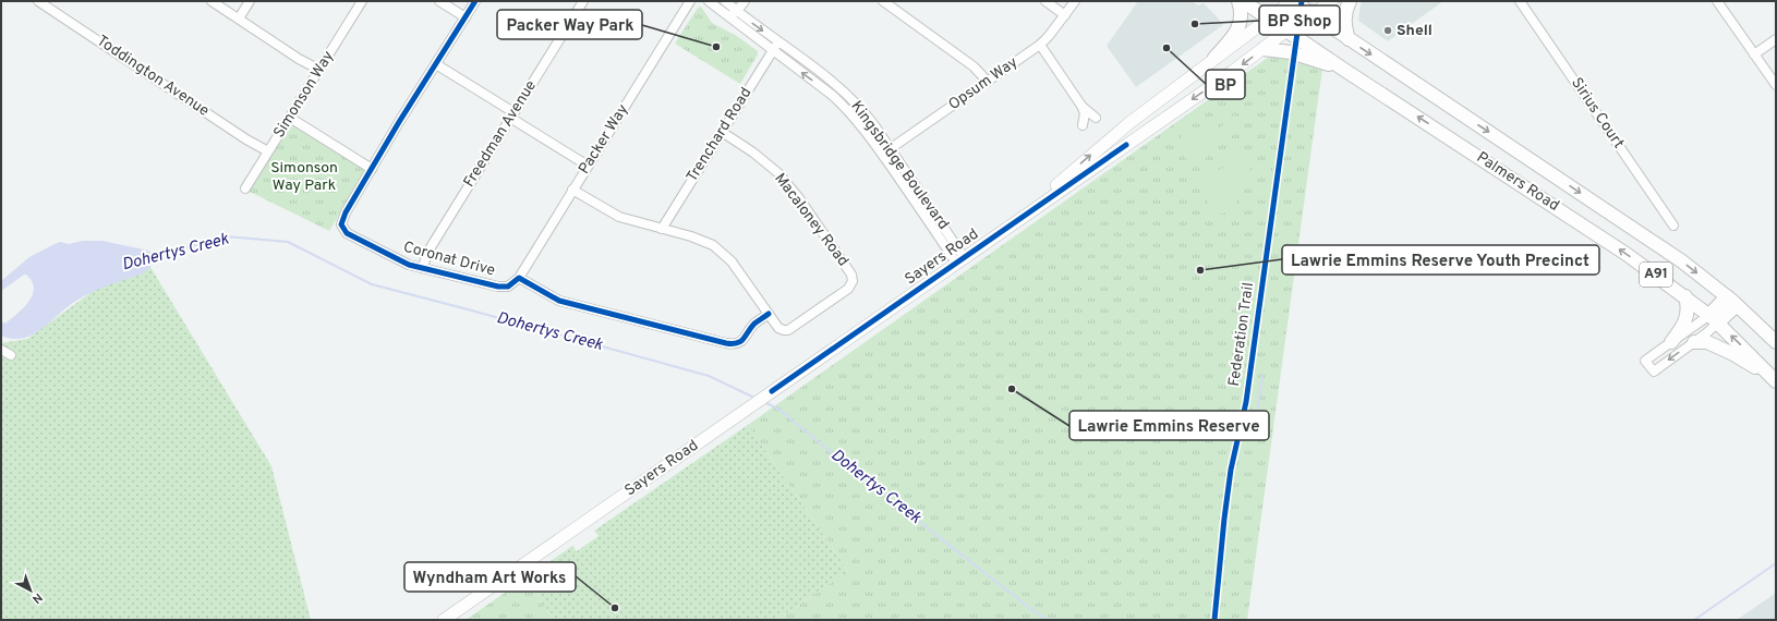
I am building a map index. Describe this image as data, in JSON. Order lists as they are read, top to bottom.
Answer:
{
  "streets": {
    "highway": ["Palmers Road", "A91"],
    "main road": ["Sayers Road"],
    "street": [
      "Toddington Avenue",
      "Opsum Way",
      "Simonson Way",
      "Sirius Court",
      "Freedman Avenue",
      "Trenchard Road",
      "Packer Way",
      "Kingsbridge Boulevard",
      "Macaloney Road",
      "Coronat Drive"
    ],
    "cycle path": ["Federation Trail"]
  },
  "crossings": [
    ["Toddington Avenue", "Simonson Way"],
    ["Opsum Way", "Kingsbridge Boulevard"],
    ["Freedman Avenue", "Coronat Drive"],
    ["Trenchard Road", "Kingsbridge Boulevard"],
    ["Trenchard Road", "Macaloney Road"],
    ["Packer Way", "Coronat Drive"],
    ["Kingsbridge Boulevard", "Sayers Road"],
    ["Palmers Road", "Sayers Road"]
  ],
  "water": ["Dohertys Creek"],
  "parks": ["Simonson Way Park"],
  "places": [
    "BP Shop",
    "Shell",
    "Packer Way Park",
    "BP",
    "Lawrie Emmins Reserve Youth Precinct",
    "Lawrie Emmins Reserve",
    "Wyndham Art Works"
  ],
  "north": "bottom right"
}
